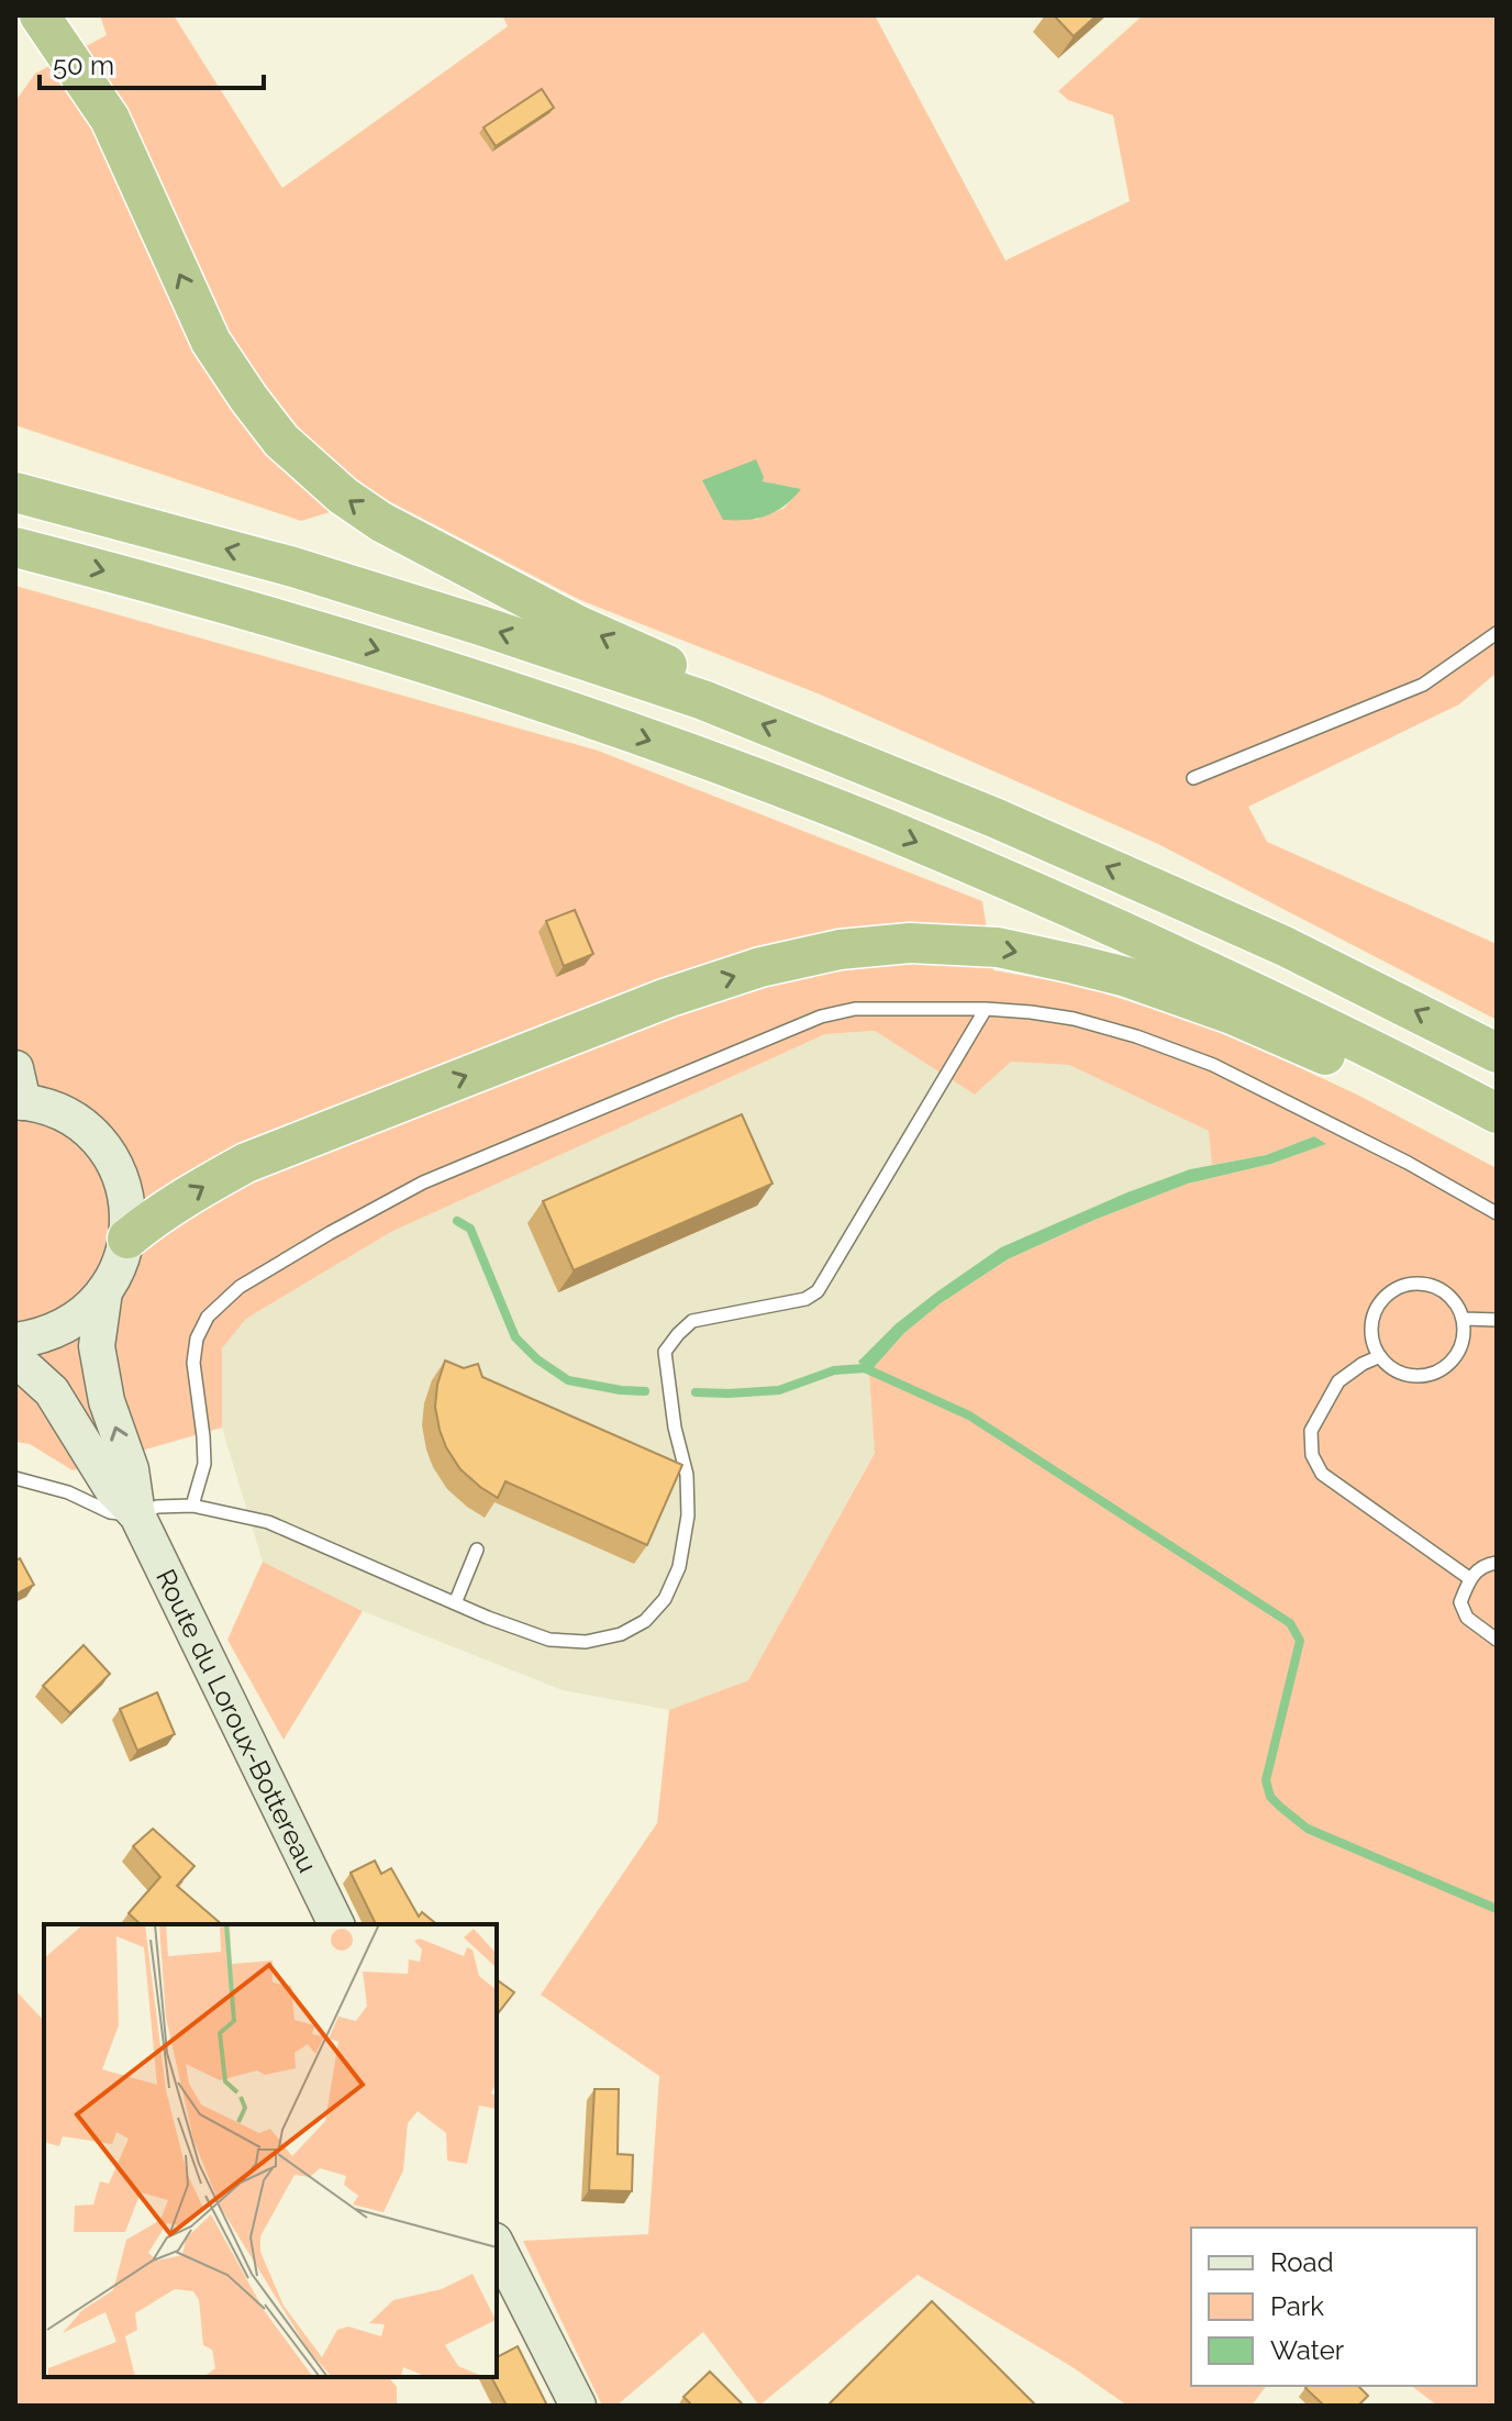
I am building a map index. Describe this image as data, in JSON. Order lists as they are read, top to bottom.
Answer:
{
  "streets": {
    "main road": ["Route du Loroux-Bottereau"]
  },
  "legend": ["Road", "Park", "Water"],
  "scale_bar": "50 m"
}
